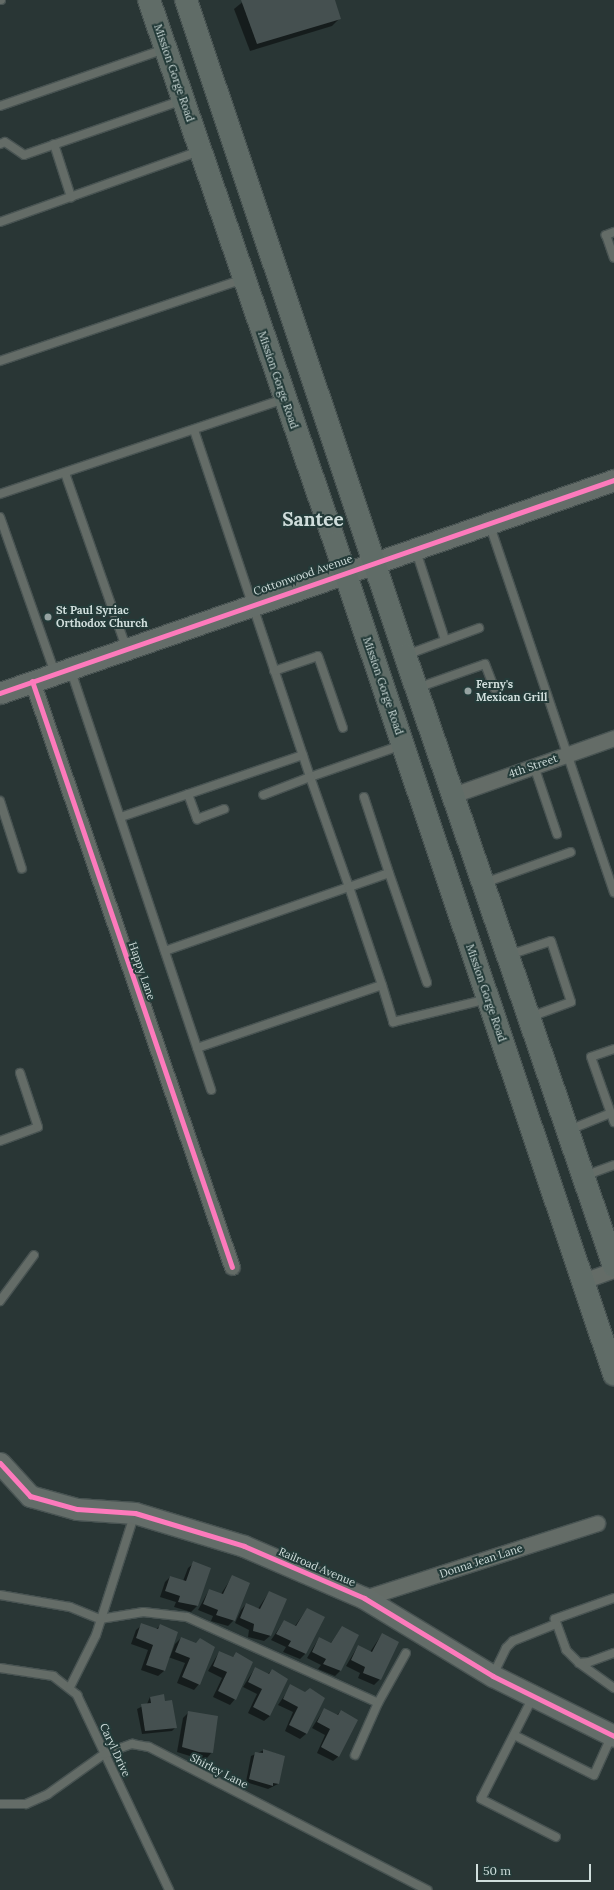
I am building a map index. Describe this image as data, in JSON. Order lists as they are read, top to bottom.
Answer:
{
  "streets": {
    "main road": ["Mission Gorge Road"],
    "street": [
      "Cottonwood Avenue",
      "4th Street",
      "Happy Lane",
      "Donna Jean Lane",
      "Railroad Avenue"
    ],
    "lane": ["Caryl Drive", "Shirley Lane"]
  },
  "crossings": [
    ["Mission Gorge Road", "Cottonwood Avenue"],
    ["Cottonwood Avenue", "Happy Lane"],
    ["Donna Jean Lane", "Railroad Avenue"],
    ["Caryl Drive", "Shirley Lane"]
  ],
  "districts": ["Santee"],
  "places": ["St Paul Syriac Orthodox Church", "Ferny's Mexican Grill"],
  "scale_bar": "50 m"
}
